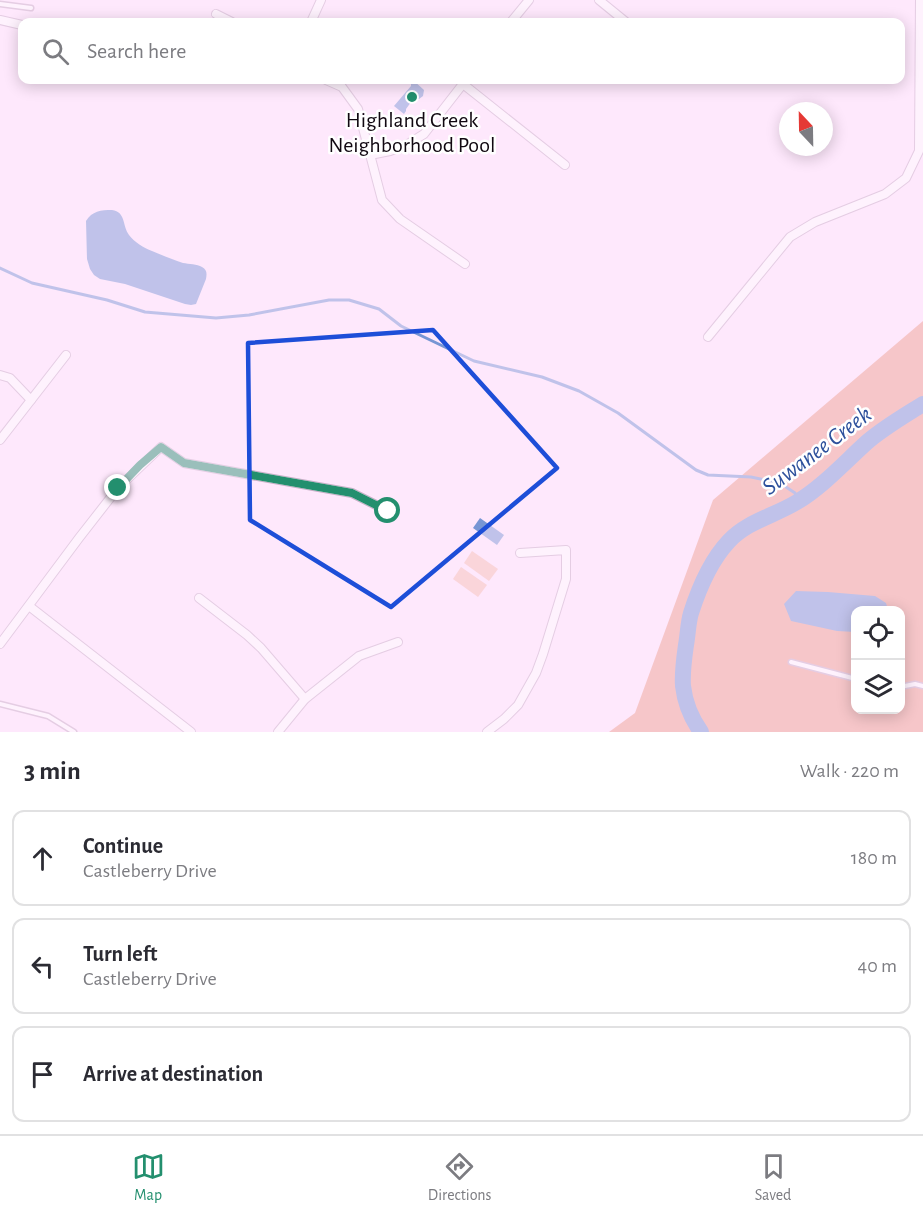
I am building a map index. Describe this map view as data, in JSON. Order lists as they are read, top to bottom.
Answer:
{
  "water": ["Suwanee Creek"],
  "places": ["Highland Creek Neighborhood Pool"],
  "north": "top",
  "page": {
    "search": "Search here",
    "heading": ["3 min", "Walk · 220 m"],
    "list": [
      ["Continue", "Castleberry Drive", "180 m"],
      ["Turn left", "Castleberry Drive", "40 m"],
      "Arrive at destination"
    ],
    "nav": ["Map", "Directions", "Saved"]
  }
}
